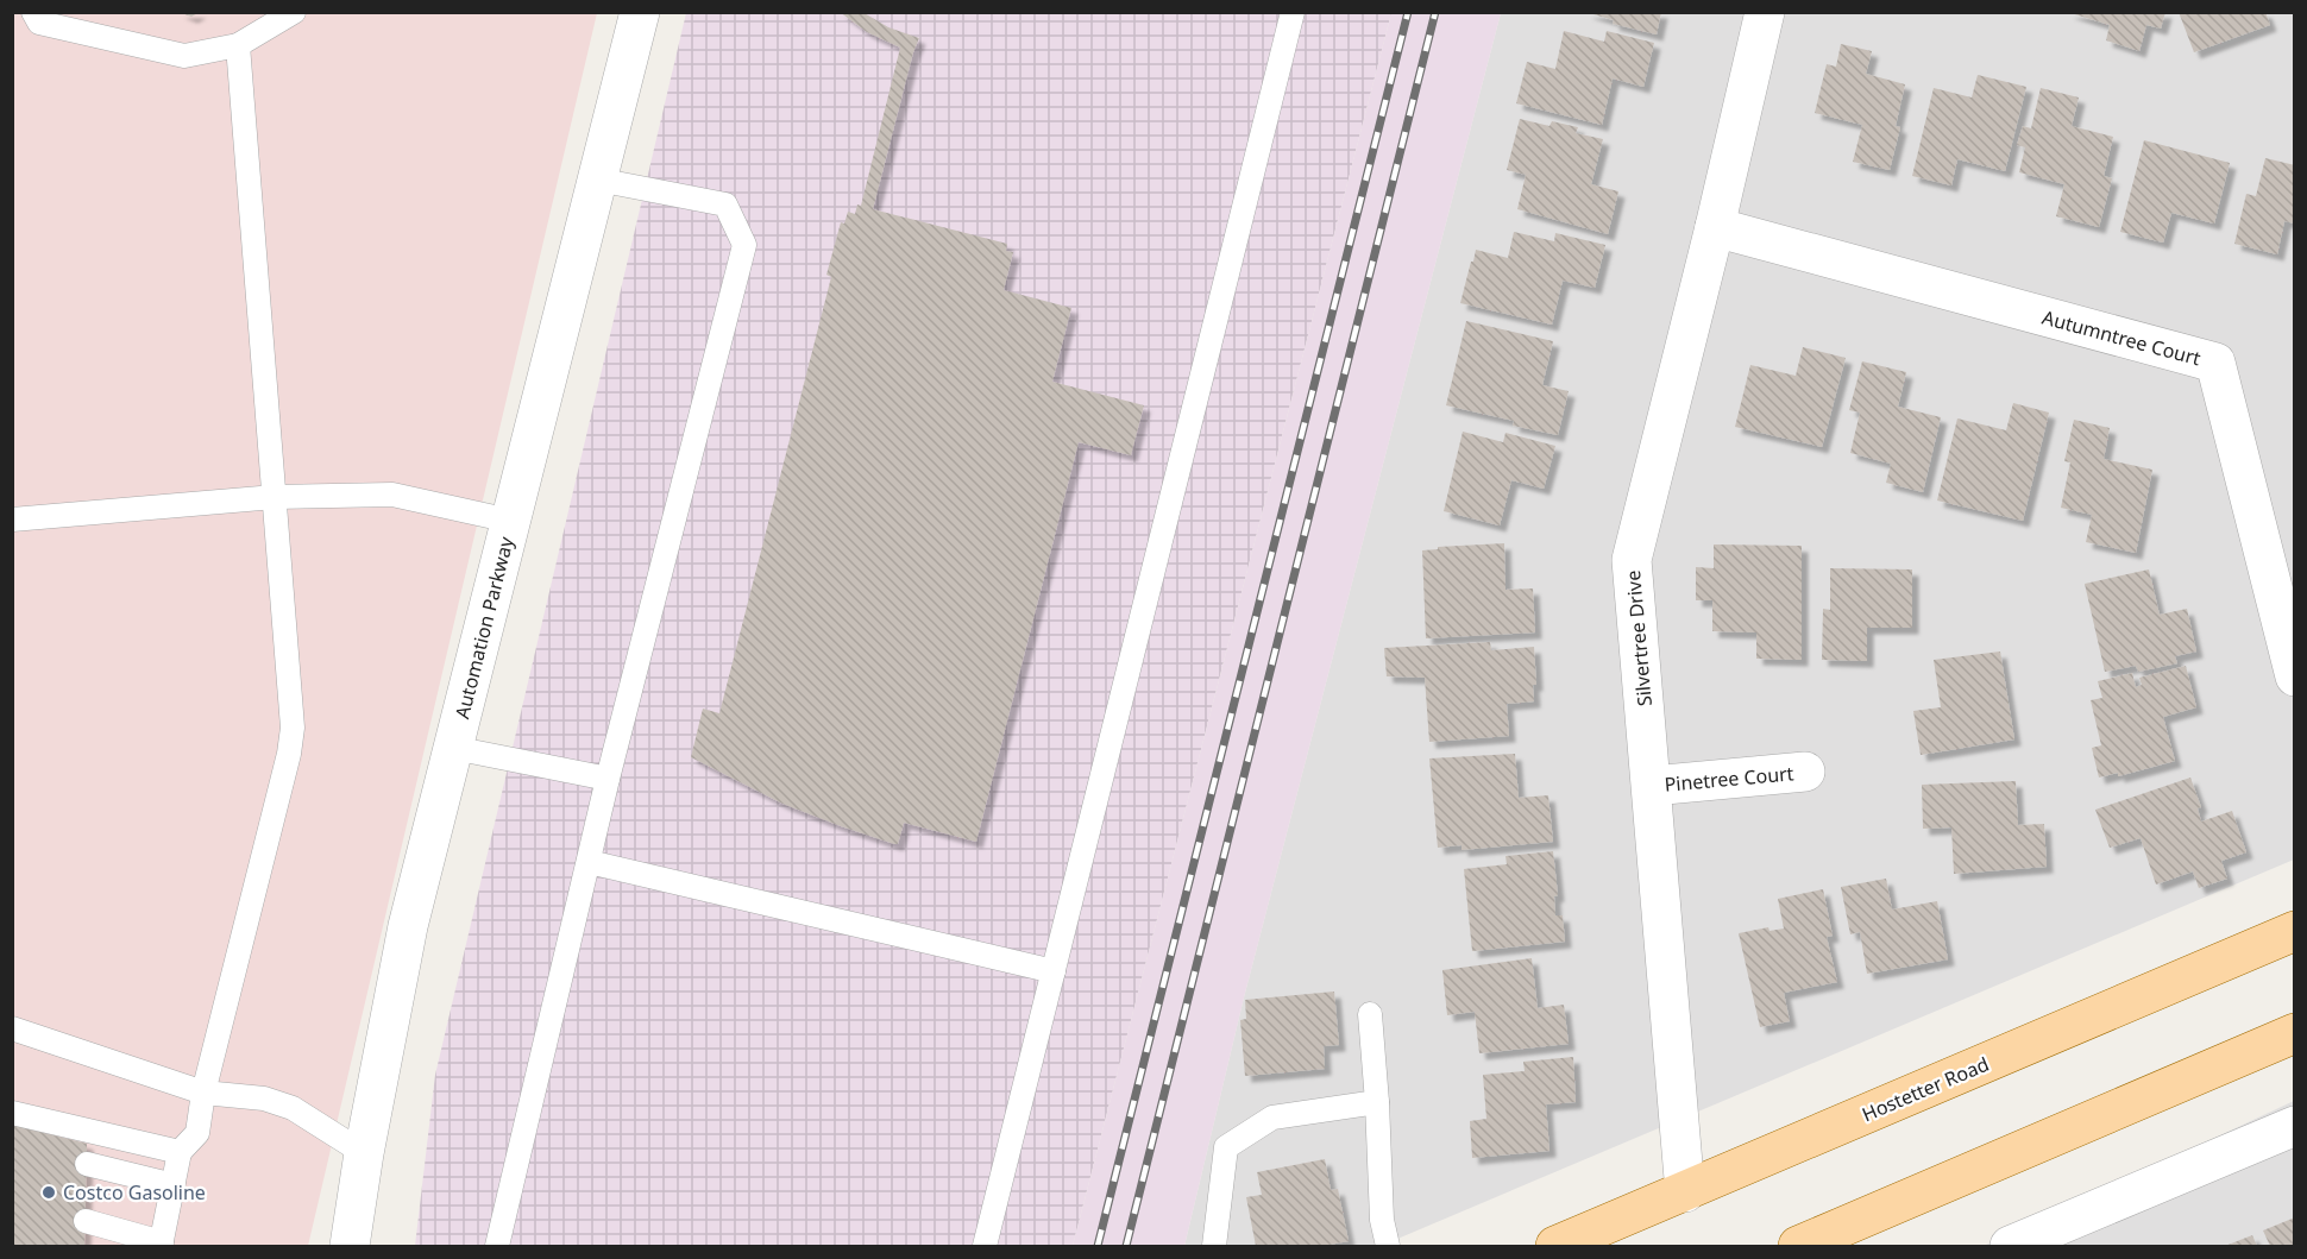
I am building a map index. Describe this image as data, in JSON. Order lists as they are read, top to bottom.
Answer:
{
  "streets": {
    "main road": ["Hostetter Road"],
    "street": [
      "Autumntree Court",
      "Automation Parkway",
      "Silvertree Drive",
      "Pinetree Court"
    ]
  },
  "crossings": [
    ["Autumntree Court", "Silvertree Drive"],
    ["Silvertree Drive", "Pinetree Court"],
    ["Silvertree Drive", "Hostetter Road"]
  ],
  "places": ["Costco Gasoline"]
}
